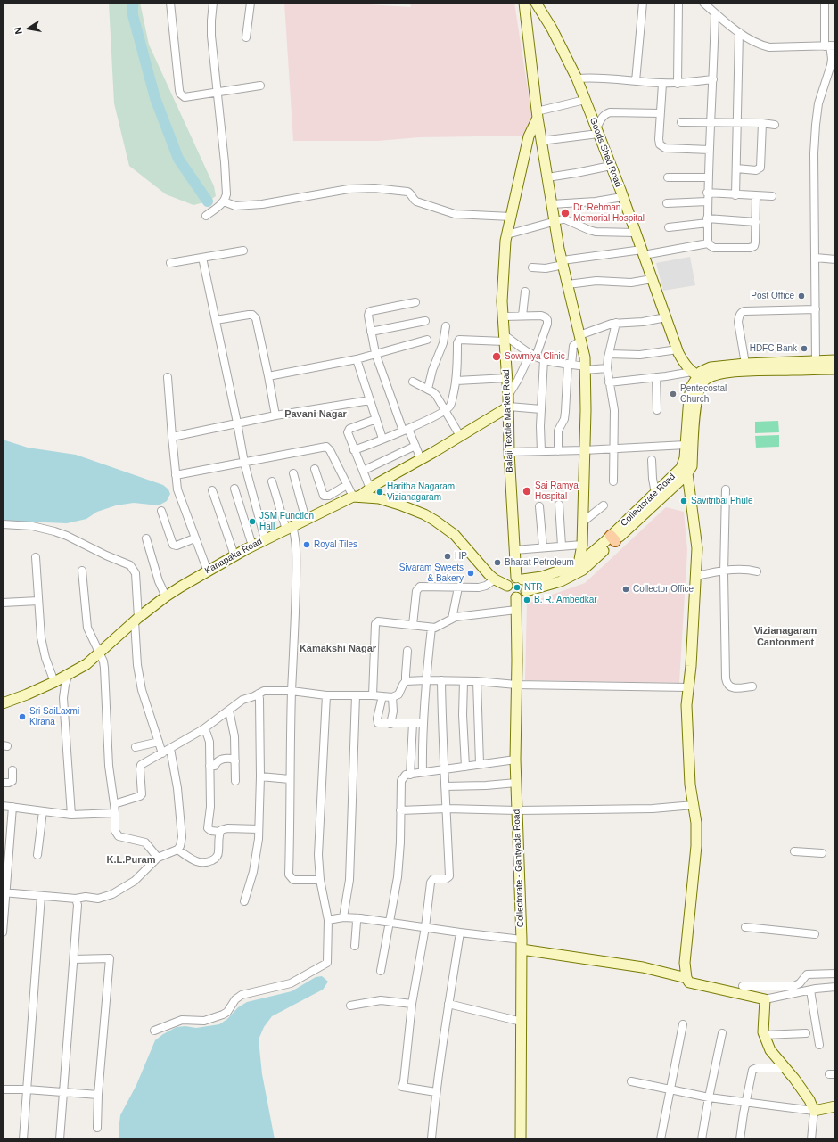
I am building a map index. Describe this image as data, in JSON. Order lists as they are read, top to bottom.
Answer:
{
  "streets": {
    "street": [
      "Goods Shed Road",
      "Balaji Textile Market Road",
      "Collectorate Road",
      "Kanapaka Road",
      "Collectorate - Gantyada Road"
    ]
  },
  "crossings": [
    ["Goods Shed Road", "Collectorate Road"],
    ["Balaji Textile Market Road", "Collectorate Road"],
    ["Balaji Textile Market Road", "Kanapaka Road"],
    ["Balaji Textile Market Road", "Collectorate - Gantyada Road"],
    ["Collectorate Road", "Collectorate - Gantyada Road"]
  ],
  "districts": [
    "Pavani Nagar",
    "Vizianagaram Cantonment",
    "Kamakshi Nagar",
    "K.L.Puram"
  ],
  "places": [
    "Dr. Rehman Memorial Hospital",
    "Post Office",
    "HDFC Bank",
    "Sowmiya Clinic",
    "Pentecostal Church",
    "Sai Ramya Hospital",
    "Haritha Nagaram Vizianagaram",
    "Savitribai Phule",
    "JSM Function Hall",
    "Royal Tiles",
    "HP",
    "Bharat Petroleum",
    "Sivaram Sweets & Bakery",
    "NTR",
    "Collector Office",
    "B. R. Ambedkar",
    "Sri SaiLaxmi Kirana"
  ],
  "north": "left"
}
